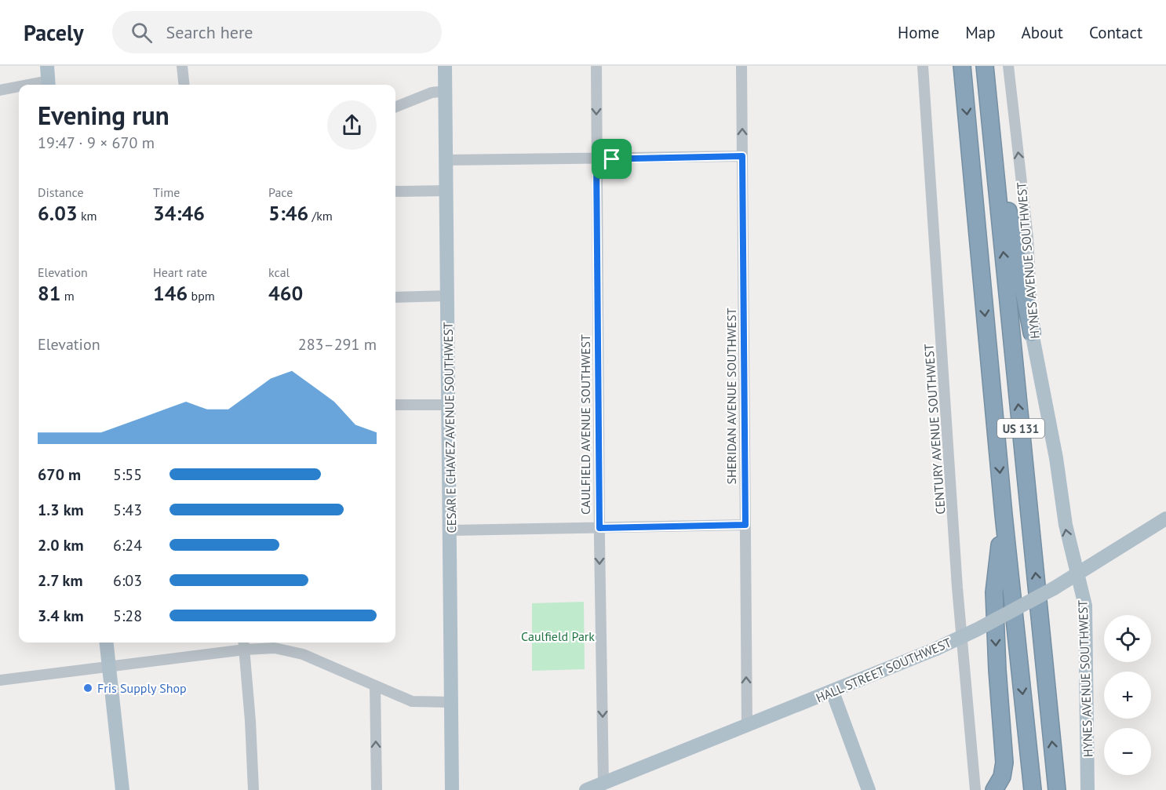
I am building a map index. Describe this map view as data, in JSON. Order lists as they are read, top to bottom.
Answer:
{
  "streets": {
    "highway": ["US 131"],
    "main road": ["HYNES AVENUE SOUTHWEST", "CESAR E CHAVEZ AVENUE SOUTHWEST", "HALL STREET SOUTHWEST"],
    "street": ["SHERIDAN AVENUE SOUTHWEST", "CAULFIELD AVENUE SOUTHWEST", "CENTURY AVENUE SOUTHWEST"]
  },
  "crossings": [
    ["HYNES AVENUE SOUTHWEST", "HALL STREET SOUTHWEST"],
    ["SHERIDAN AVENUE SOUTHWEST", "HALL STREET SOUTHWEST"],
    ["CAULFIELD AVENUE SOUTHWEST", "HALL STREET SOUTHWEST"]
  ],
  "one_way": ["HYNES AVENUE SOUTHWEST", "SHERIDAN AVENUE SOUTHWEST", "CAULFIELD AVENUE SOUTHWEST"],
  "parks": ["Caulfield Park"],
  "places": ["Fris Supply Shop"],
  "page": {
    "header": "Pacely",
    "search": "Search here",
    "nav": [
      "Home",
      "Map",
      "About",
      "Contact"
    ],
    "heading": ["Evening run", "19:47 · 9 × 670 m"],
    "stats": [
      ["Distance", "6.03 km"],
      ["Time", "34:46"],
      ["Pace", "5:46 /km"],
      ["Elevation", "81 m"],
      ["Heart rate", "146 bpm"],
      ["kcal", "460"]
    ],
    "chart": ["Elevation", "283–291 m"],
    "list": [
      {
        "name": "670 m",
        "note": "5:55"
      },
      {
        "name": "1.3 km",
        "note": "5:43"
      },
      {
        "name": "2.0 km",
        "note": "6:24"
      },
      {
        "name": "2.7 km",
        "note": "6:03"
      },
      {
        "name": "3.4 km",
        "note": "5:28"
      }
    ],
    "map_buttons": ["+", "−"]
  }
}
